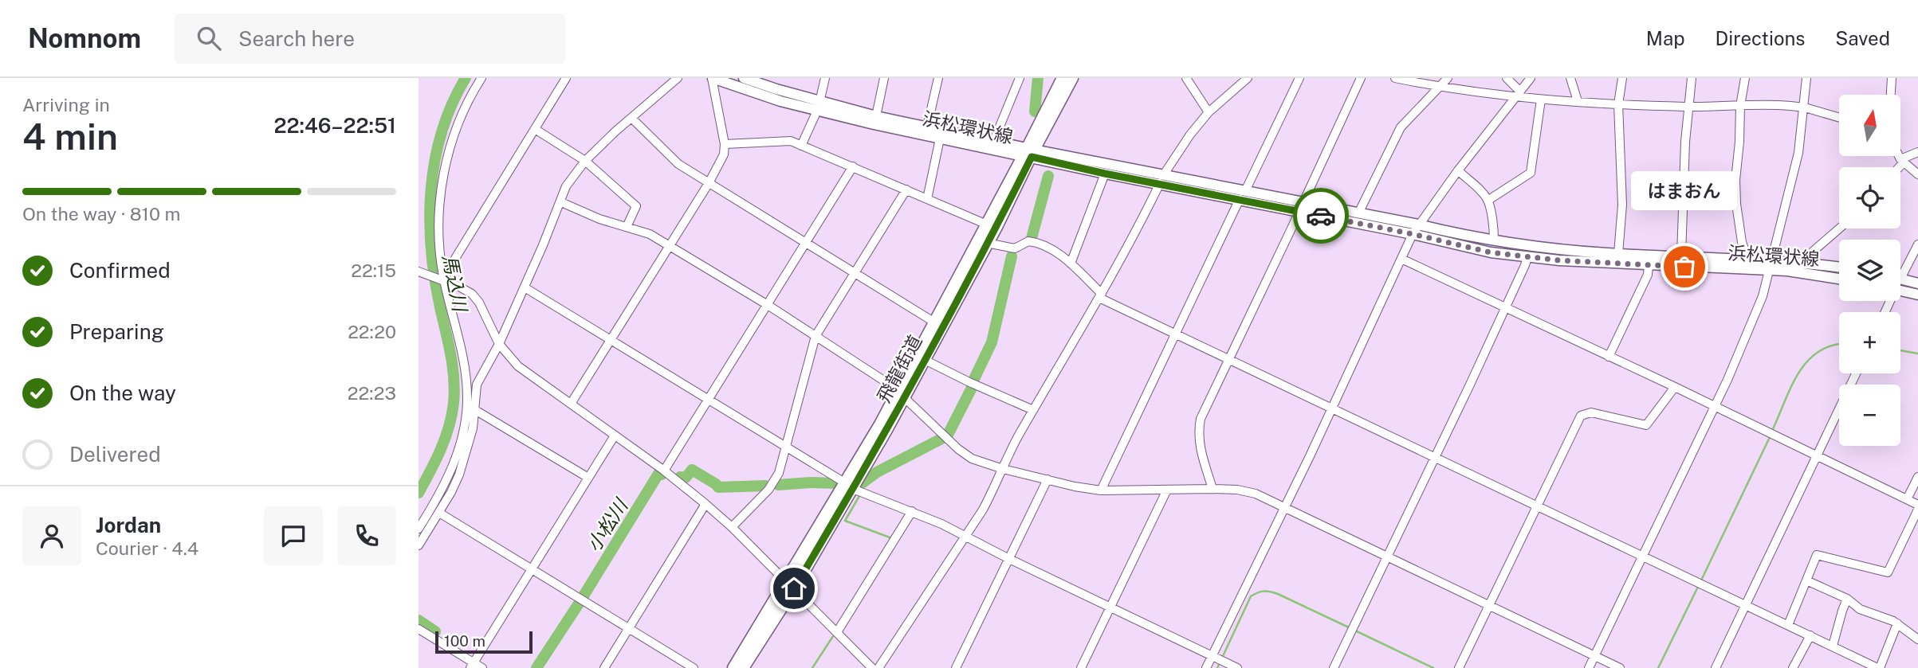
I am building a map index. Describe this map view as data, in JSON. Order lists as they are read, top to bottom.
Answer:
{
  "streets": {
    "highway": ["飛龍街道"],
    "main road": ["浜松環状線"]
  },
  "crossings": [
    ["浜松環状線", "飛龍街道"]
  ],
  "water": ["馬込川", "小松川"],
  "places": ["はまおん"],
  "scale_bar": "100 m",
  "north": "top",
  "page": {
    "header": "Nomnom",
    "search": "Search here",
    "nav": ["Map", "Directions", "Saved"],
    "heading": ["4 min", "Arriving in", "22:46–22:51"],
    "panel": ["Jordan", "Courier · 4.4"],
    "map_buttons": ["+", "−"],
    "bubble": "はまおん",
    "bar": "On the way · 810 m",
    "list": [
      ["Confirmed", "22:15"],
      ["Preparing", "22:20"],
      ["On the way", "22:23"],
      "Delivered"
    ],
    "scale": "100 m"
  }
}
